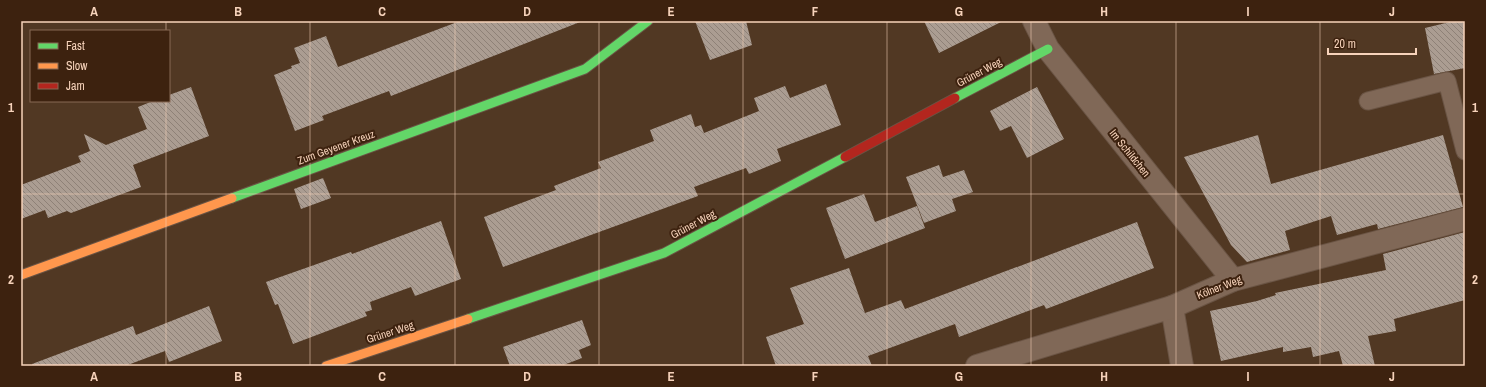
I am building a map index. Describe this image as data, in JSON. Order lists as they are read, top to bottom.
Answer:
{
  "streets": {
    "street": [
      "Grüner Weg",
      "Zum Geyener Kreuz",
      "Im Schildchen",
      "Kölner Weg"
    ]
  },
  "crossings": [
    ["Grüner Weg", "Im Schildchen"],
    ["Im Schildchen", "Kölner Weg"]
  ],
  "legend": ["Fast", "Slow", "Jam"],
  "scale_bar": "20 m",
  "grid": {
    "columns": [
      "A",
      "B",
      "C",
      "D",
      "E",
      "F",
      "G",
      "H",
      "I",
      "J"
    ],
    "rows": ["1", "2"]
  }
}
